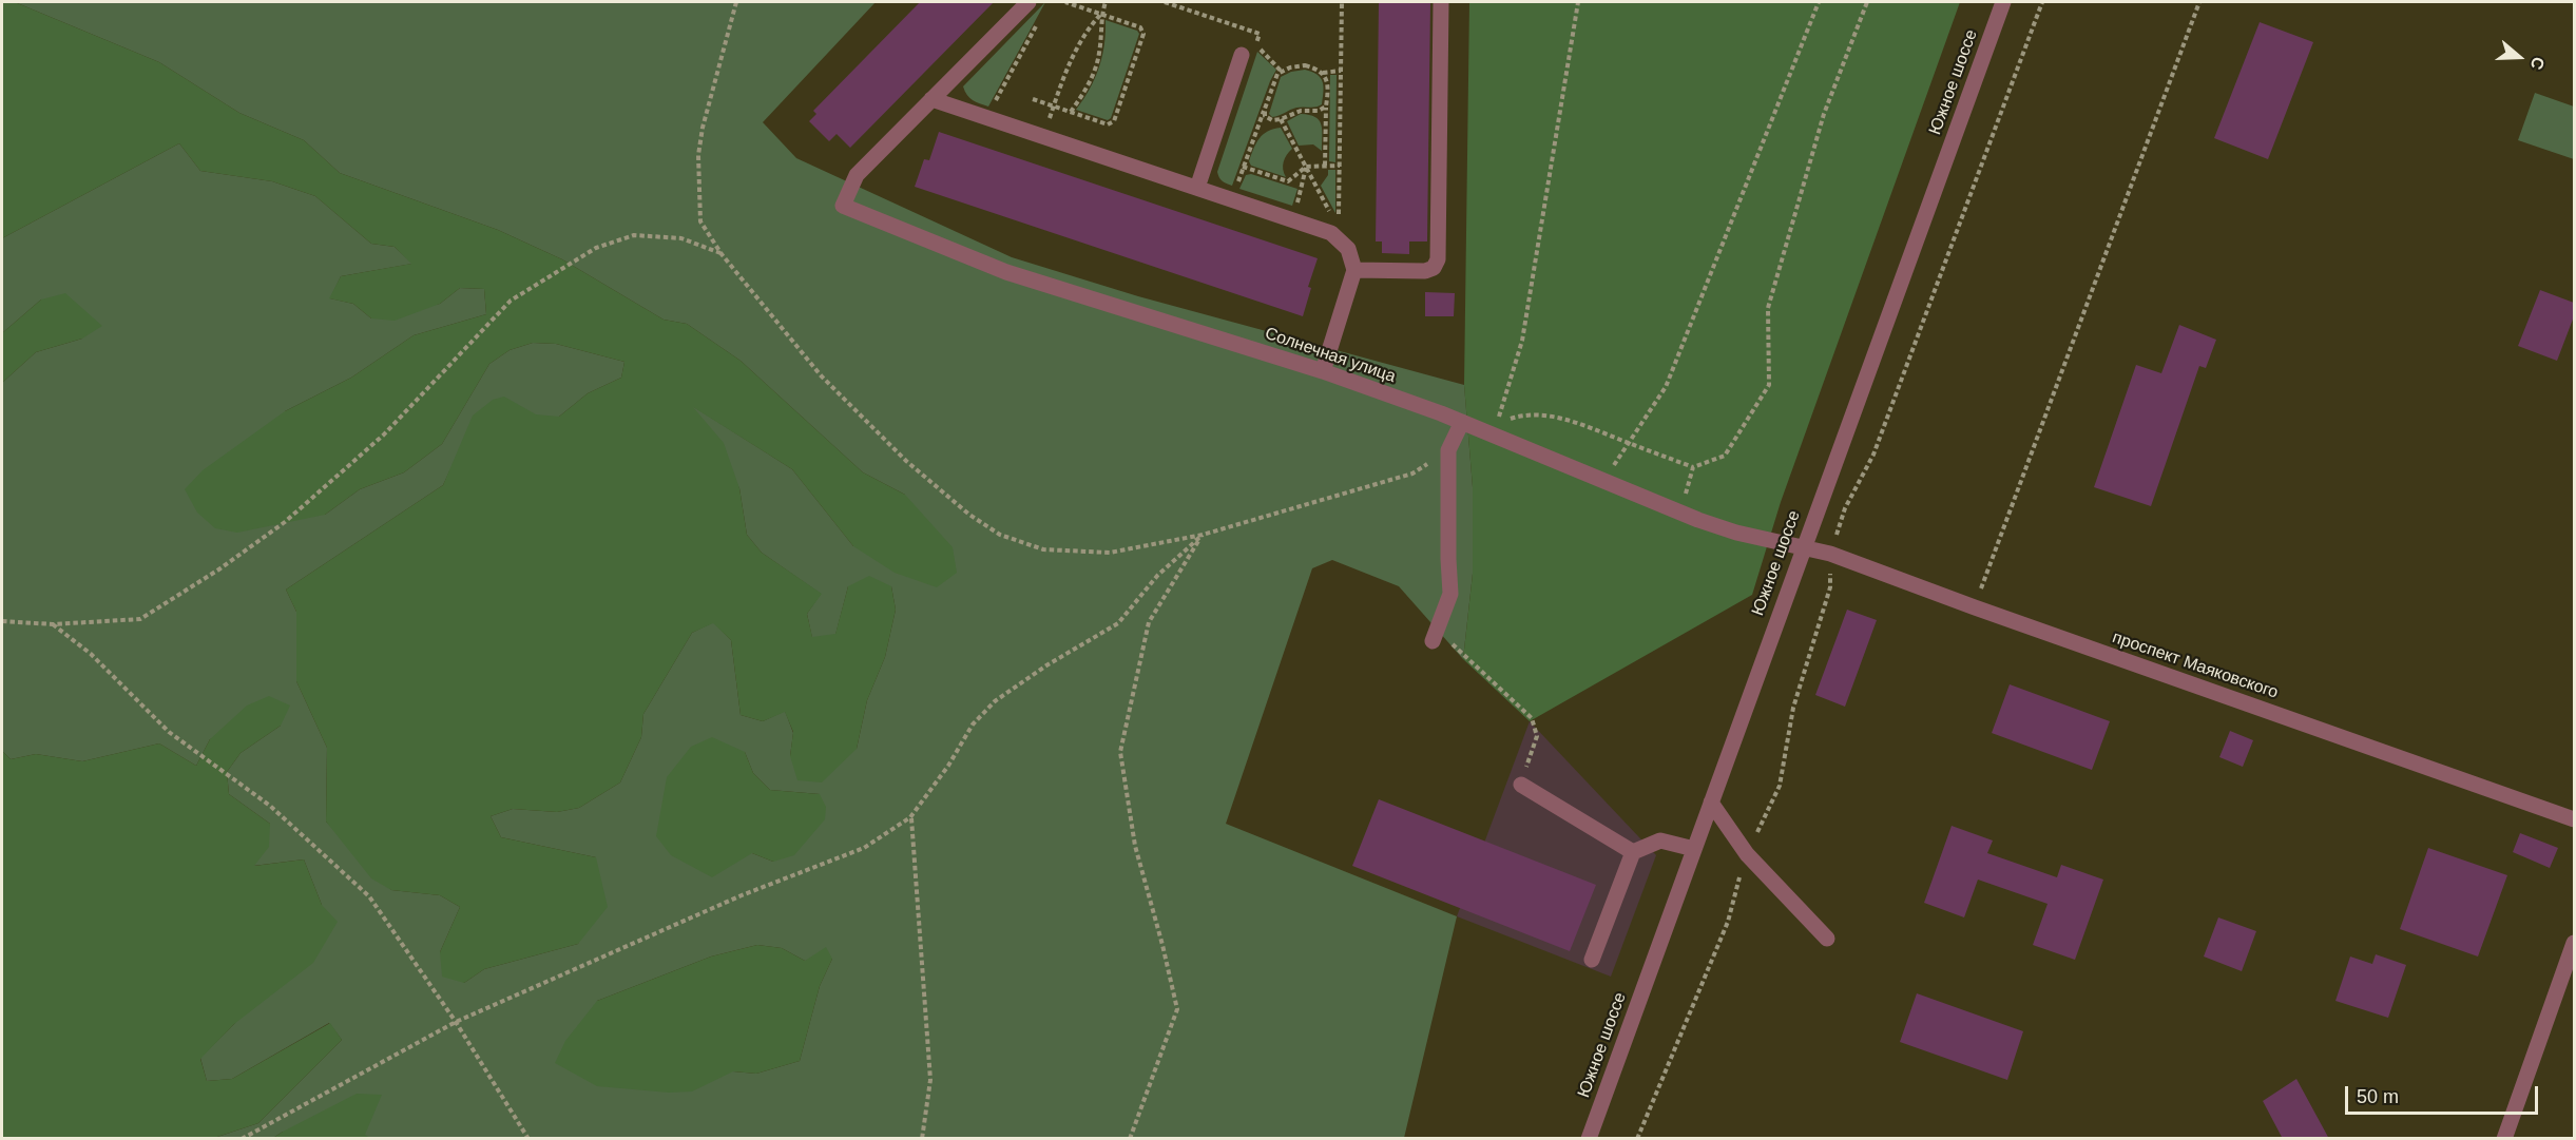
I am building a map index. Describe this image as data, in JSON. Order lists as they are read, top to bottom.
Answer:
{
  "streets": {
    "street": ["Южное шоссе", "Солнечная улица", "проспект Маяковского"]
  },
  "crossings": [
    ["Южное шоссе", "Солнечная улица"],
    ["Южное шоссе", "проспект Маяковского"],
    ["Солнечная улица", "проспект Маяковского"]
  ],
  "scale_bar": "50 m",
  "north": "right"
}
